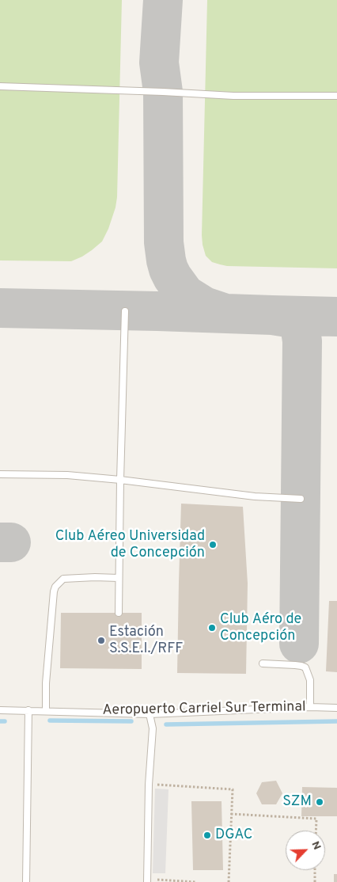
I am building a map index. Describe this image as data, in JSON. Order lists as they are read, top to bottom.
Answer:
{
  "streets": {
    "lane": ["Aeropuerto Carriel Sur Terminal"]
  },
  "places": [
    "Club Aéreo Universidad de Concepción",
    "Club Aéro de Concepción",
    "Estación S.S.E.I./RFF",
    "SZM",
    "DGAC"
  ],
  "north": "top right"
}
